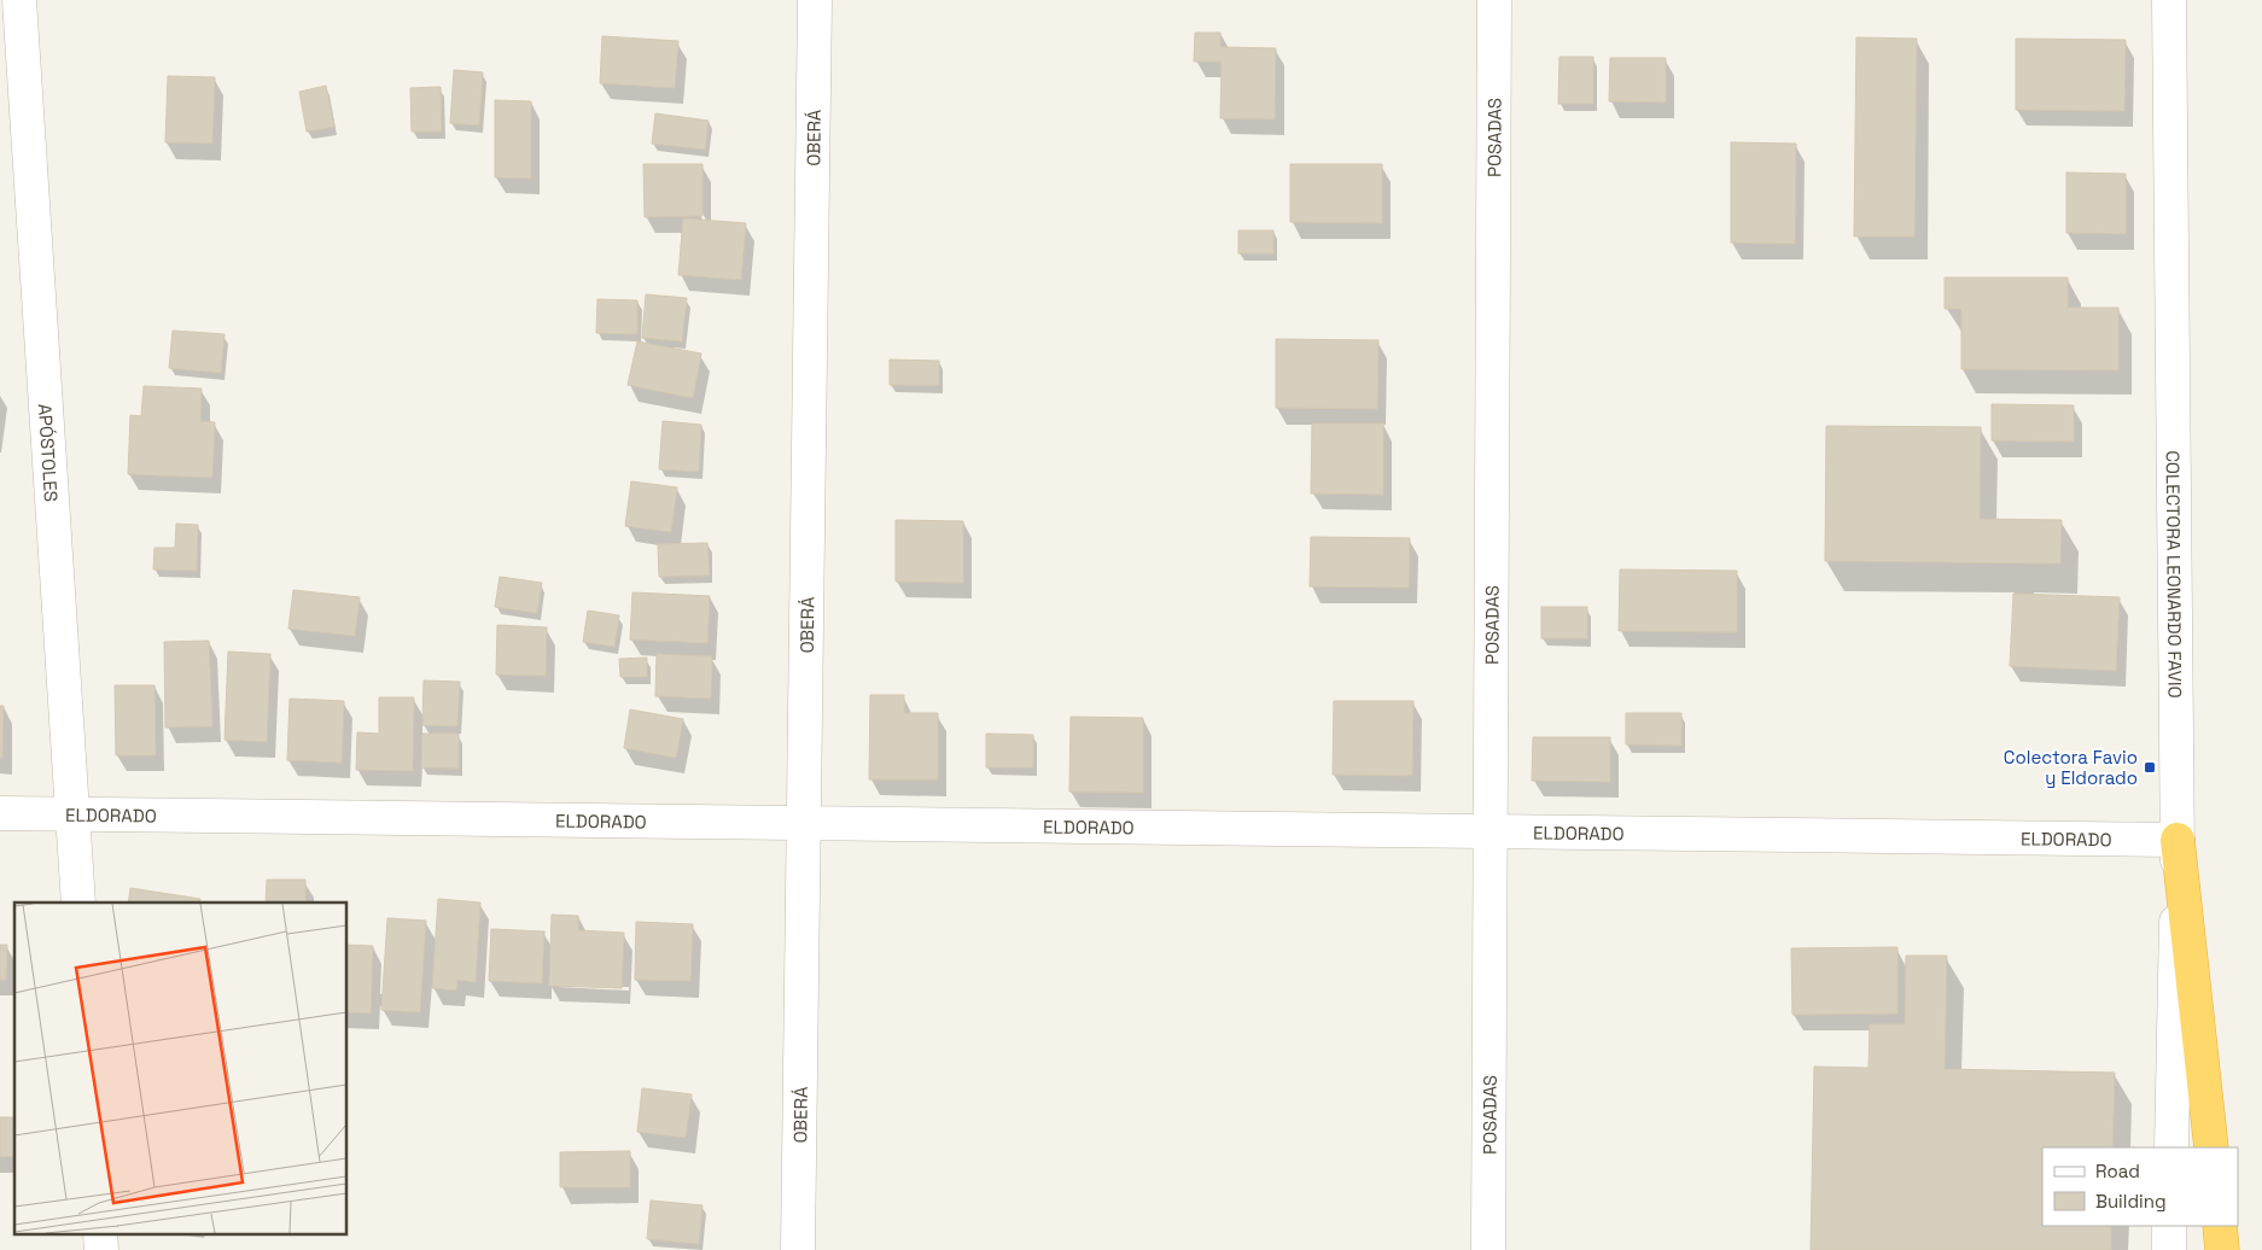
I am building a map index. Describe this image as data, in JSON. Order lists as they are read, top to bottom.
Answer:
{
  "streets": {
    "street": [
      "OBERÁ",
      "POSADAS",
      "APÓSTOLES",
      "COLECTORA LEONARDO FAVIO",
      "ELDORADO"
    ]
  },
  "crossings": [
    ["OBERÁ", "ELDORADO"],
    ["POSADAS", "ELDORADO"],
    ["APÓSTOLES", "ELDORADO"],
    ["COLECTORA LEONARDO FAVIO", "ELDORADO"]
  ],
  "places": {
    "transit": ["Colectora Favio y Eldorado"]
  },
  "legend": ["Road", "Building"]
}
